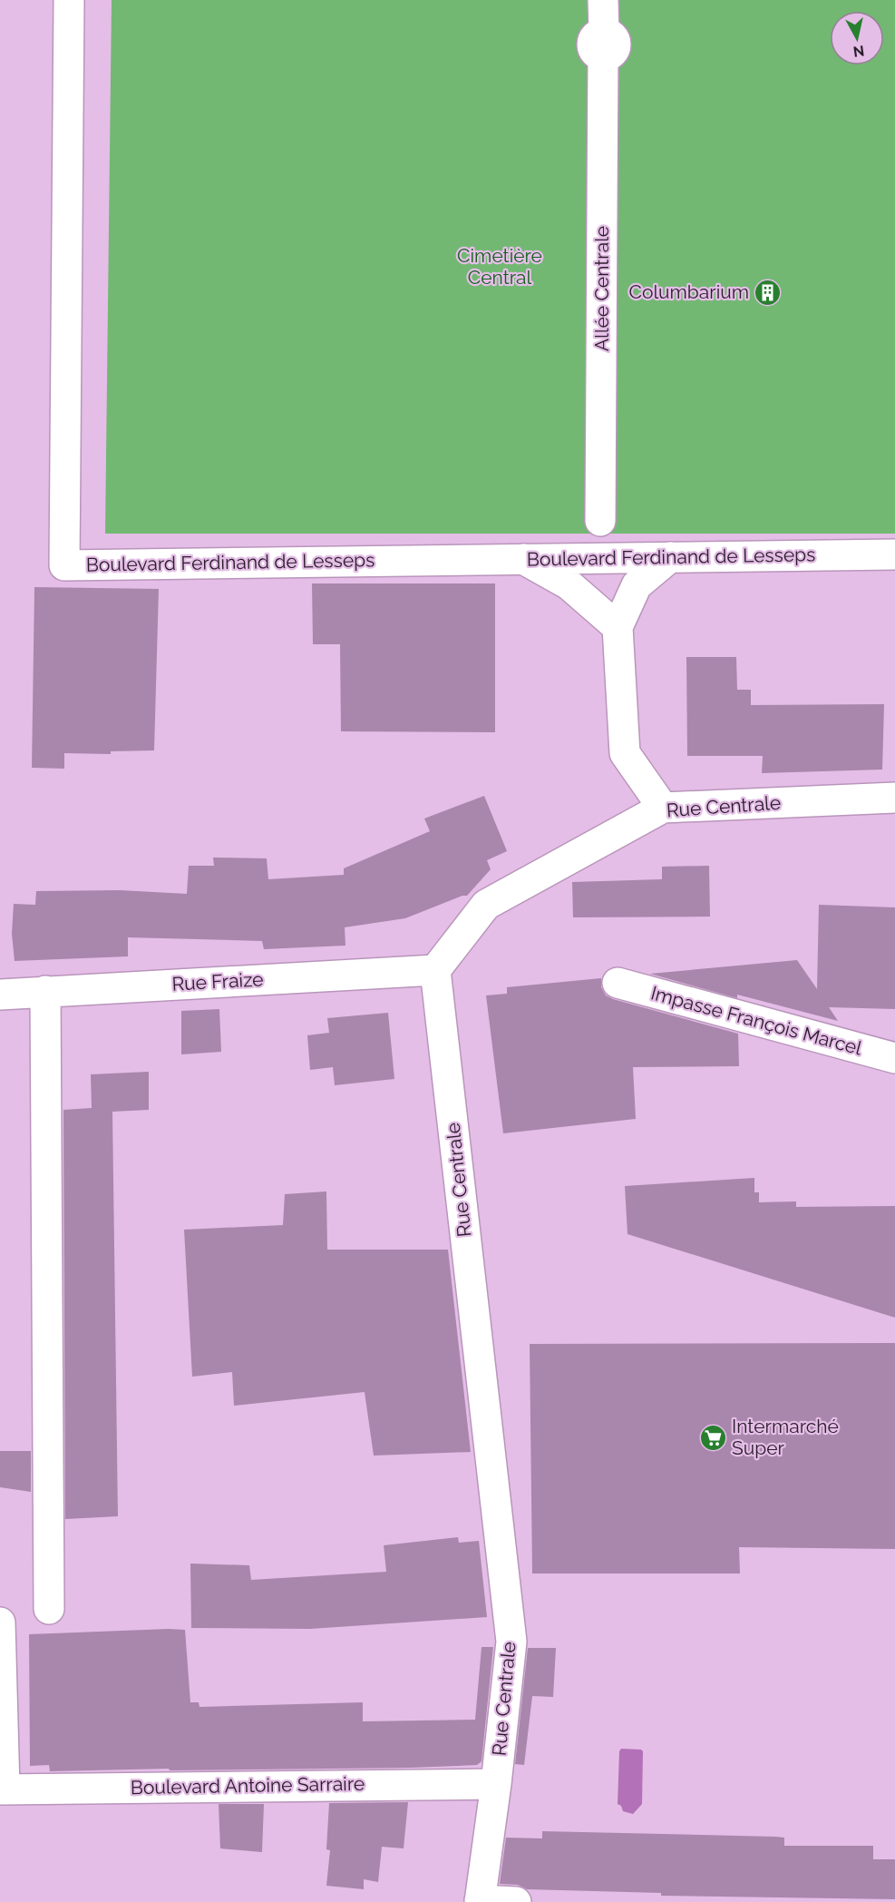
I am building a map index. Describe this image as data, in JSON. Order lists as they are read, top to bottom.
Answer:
{
  "streets": {
    "street": [
      "Allée Centrale",
      "Boulevard Ferdinand de Lesseps",
      "Rue Centrale",
      "Rue Fraize",
      "Impasse François Marcel",
      "Boulevard Antoine Sarraire"
    ]
  },
  "crossings": [
    ["Rue Centrale", "Rue Fraize"],
    ["Rue Centrale", "Boulevard Antoine Sarraire"]
  ],
  "parks": ["Cimetière Central"],
  "places": {
    "building": ["Columbarium"],
    "supermarket": ["Intermarché Super"]
  },
  "north": "bottom"
}
